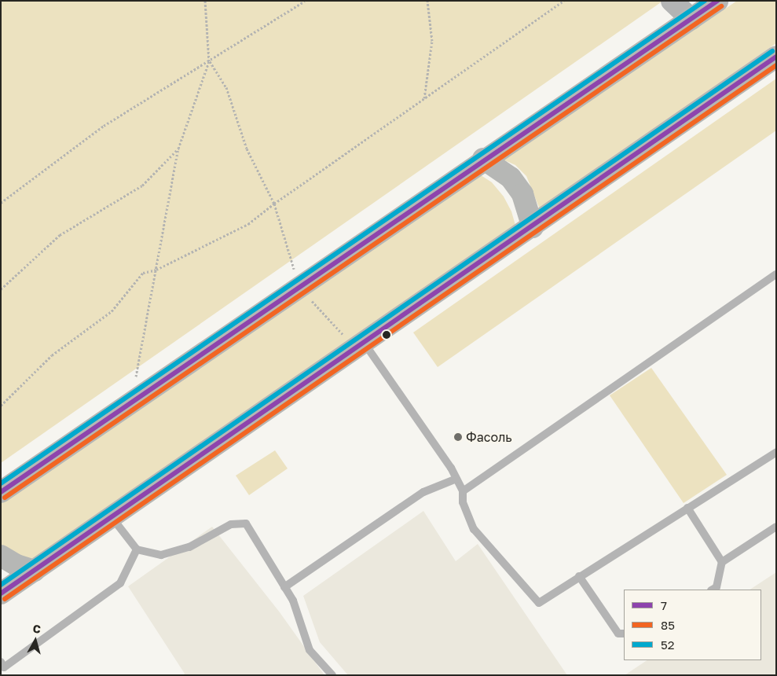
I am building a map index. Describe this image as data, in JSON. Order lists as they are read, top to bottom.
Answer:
{
  "places": ["Фасоль"],
  "lines": ["transit line 7", "transit line 52", "transit line 85"],
  "legend": ["7", "85", "52"],
  "north": "top"
}
